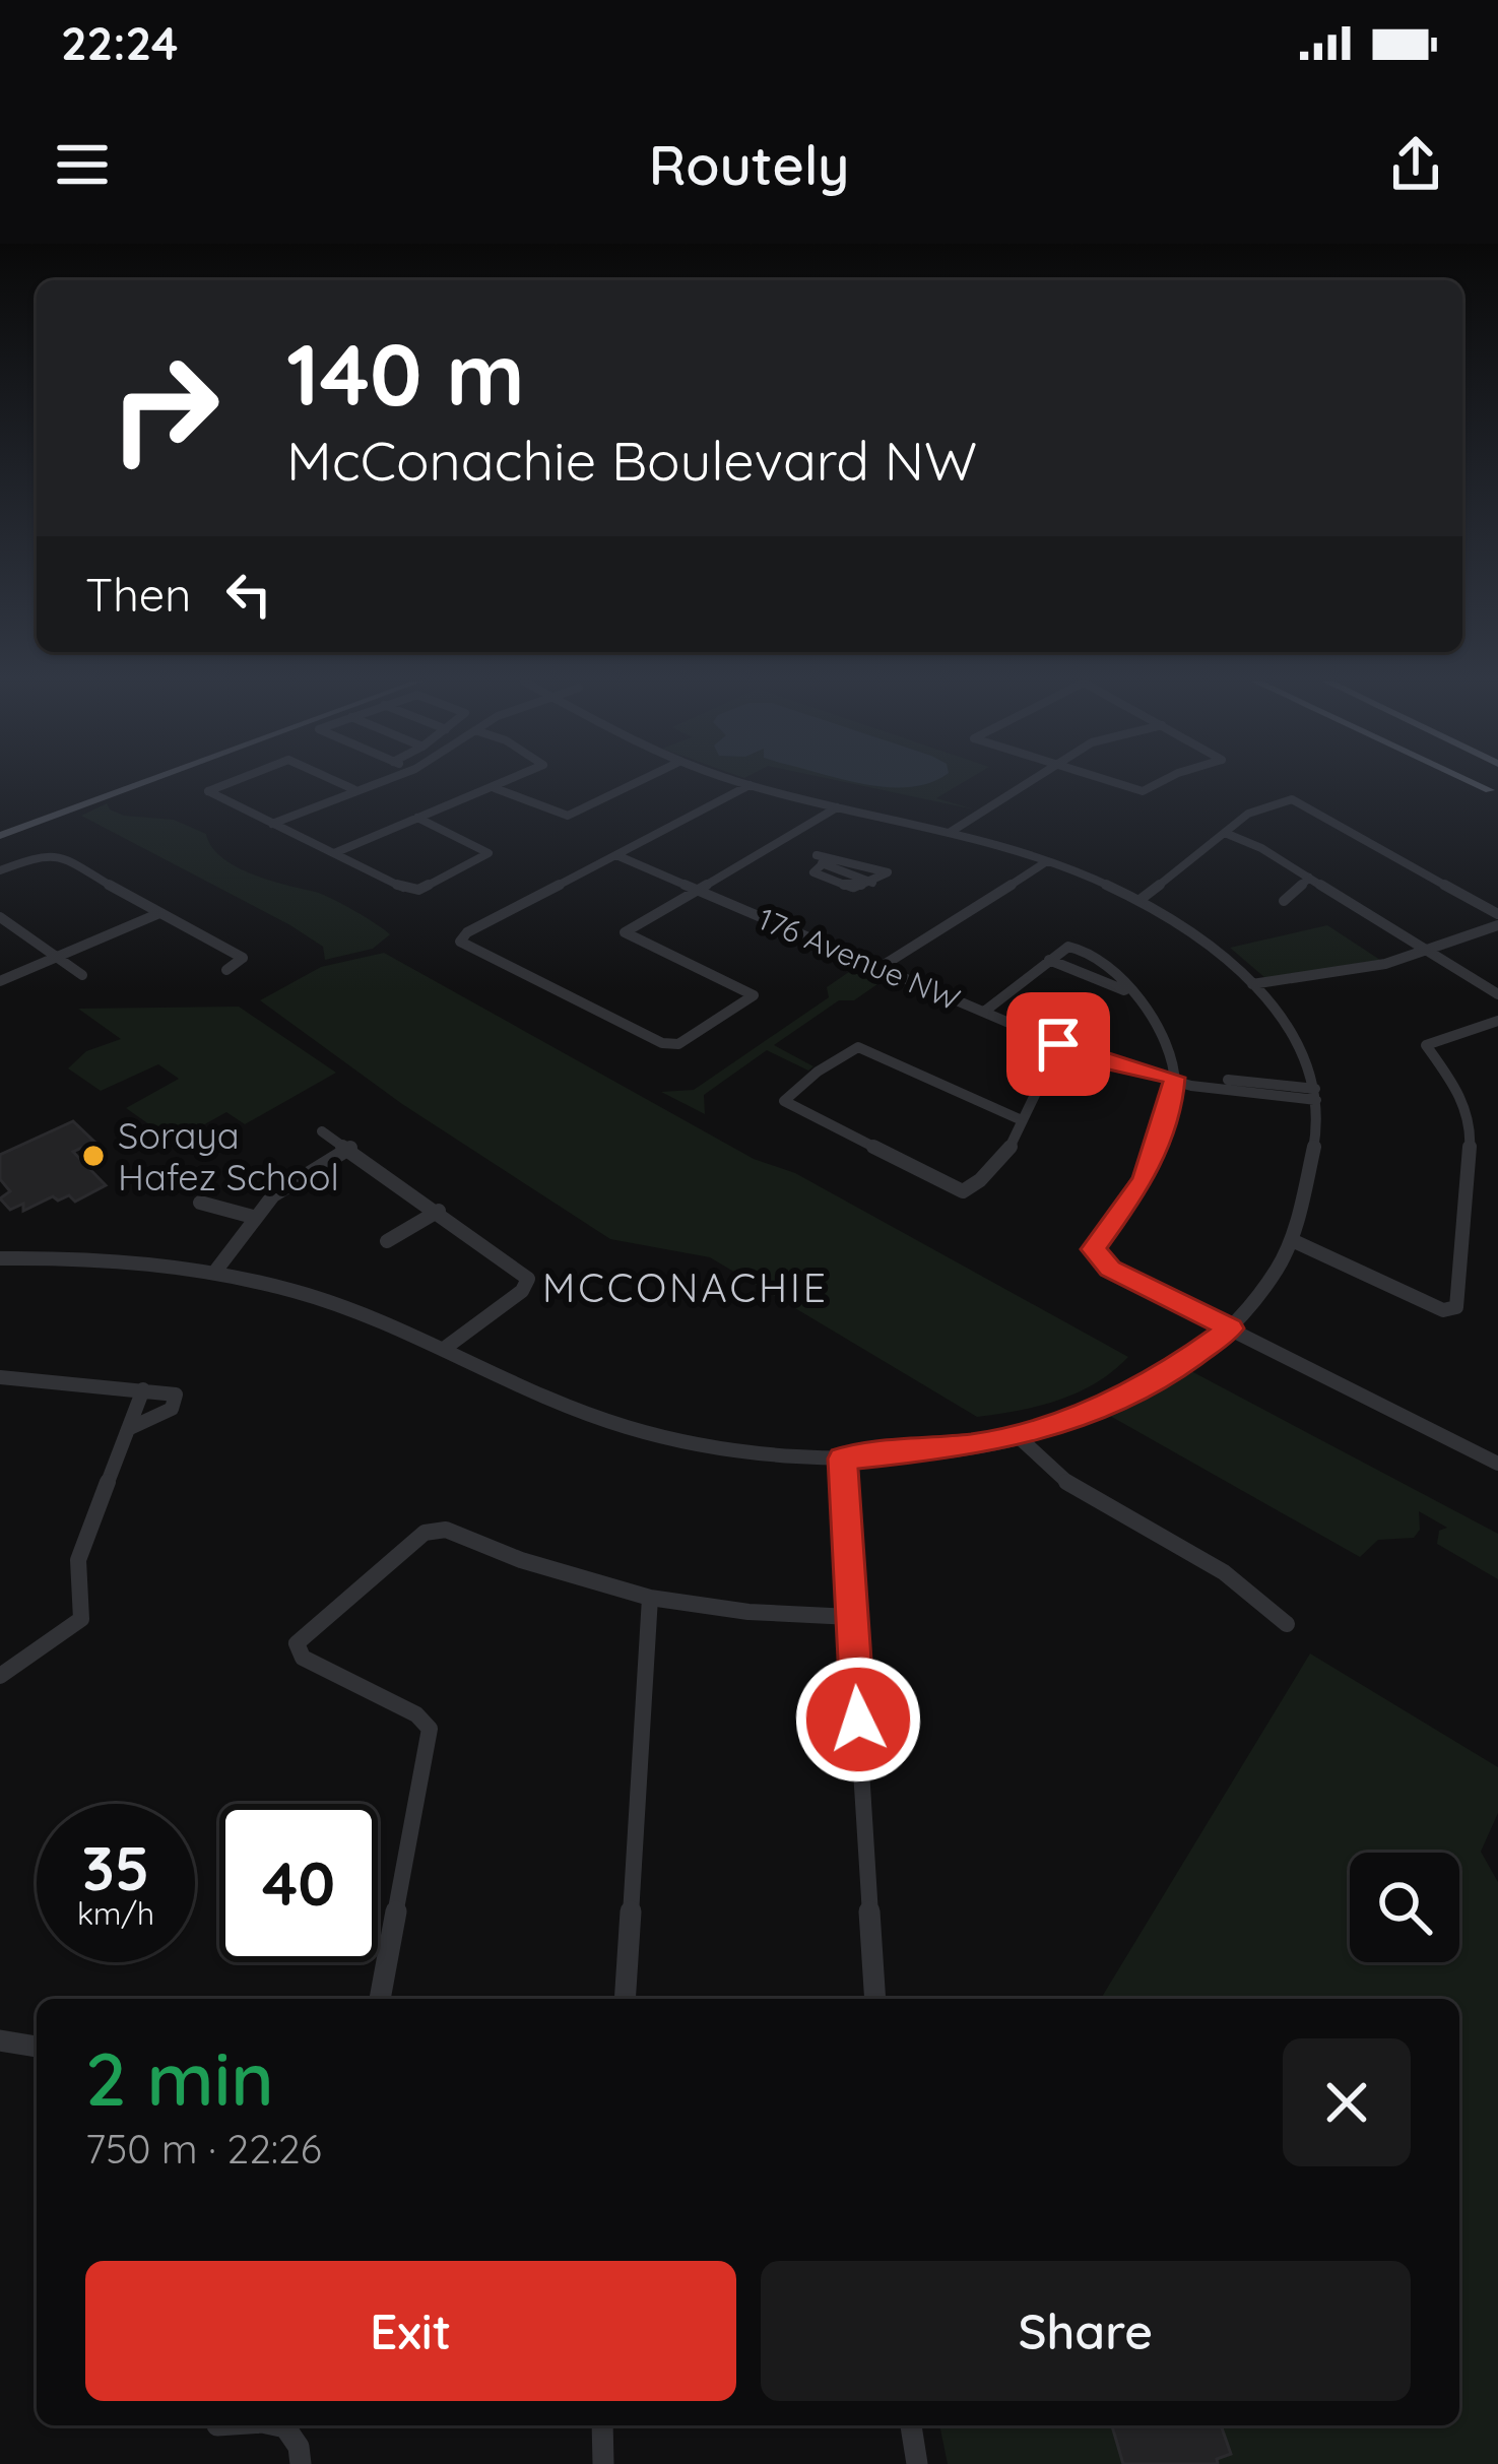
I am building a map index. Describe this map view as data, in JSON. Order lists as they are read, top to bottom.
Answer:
{
  "streets": {
    "street": ["176 Avenue NW"]
  },
  "districts": ["MCCONACHIE"],
  "places": ["Soraya Hafez School"],
  "page": {
    "status": "22:24",
    "header": "Routely",
    "turn": ["140 m", "McConachie Boulevard NW"],
    "then": "Then",
    "speed": "35 km/h",
    "limit": "40",
    "heading": ["2 min", "750 m · 22:26"],
    "buttons": ["Exit", "Share"]
  }
}
